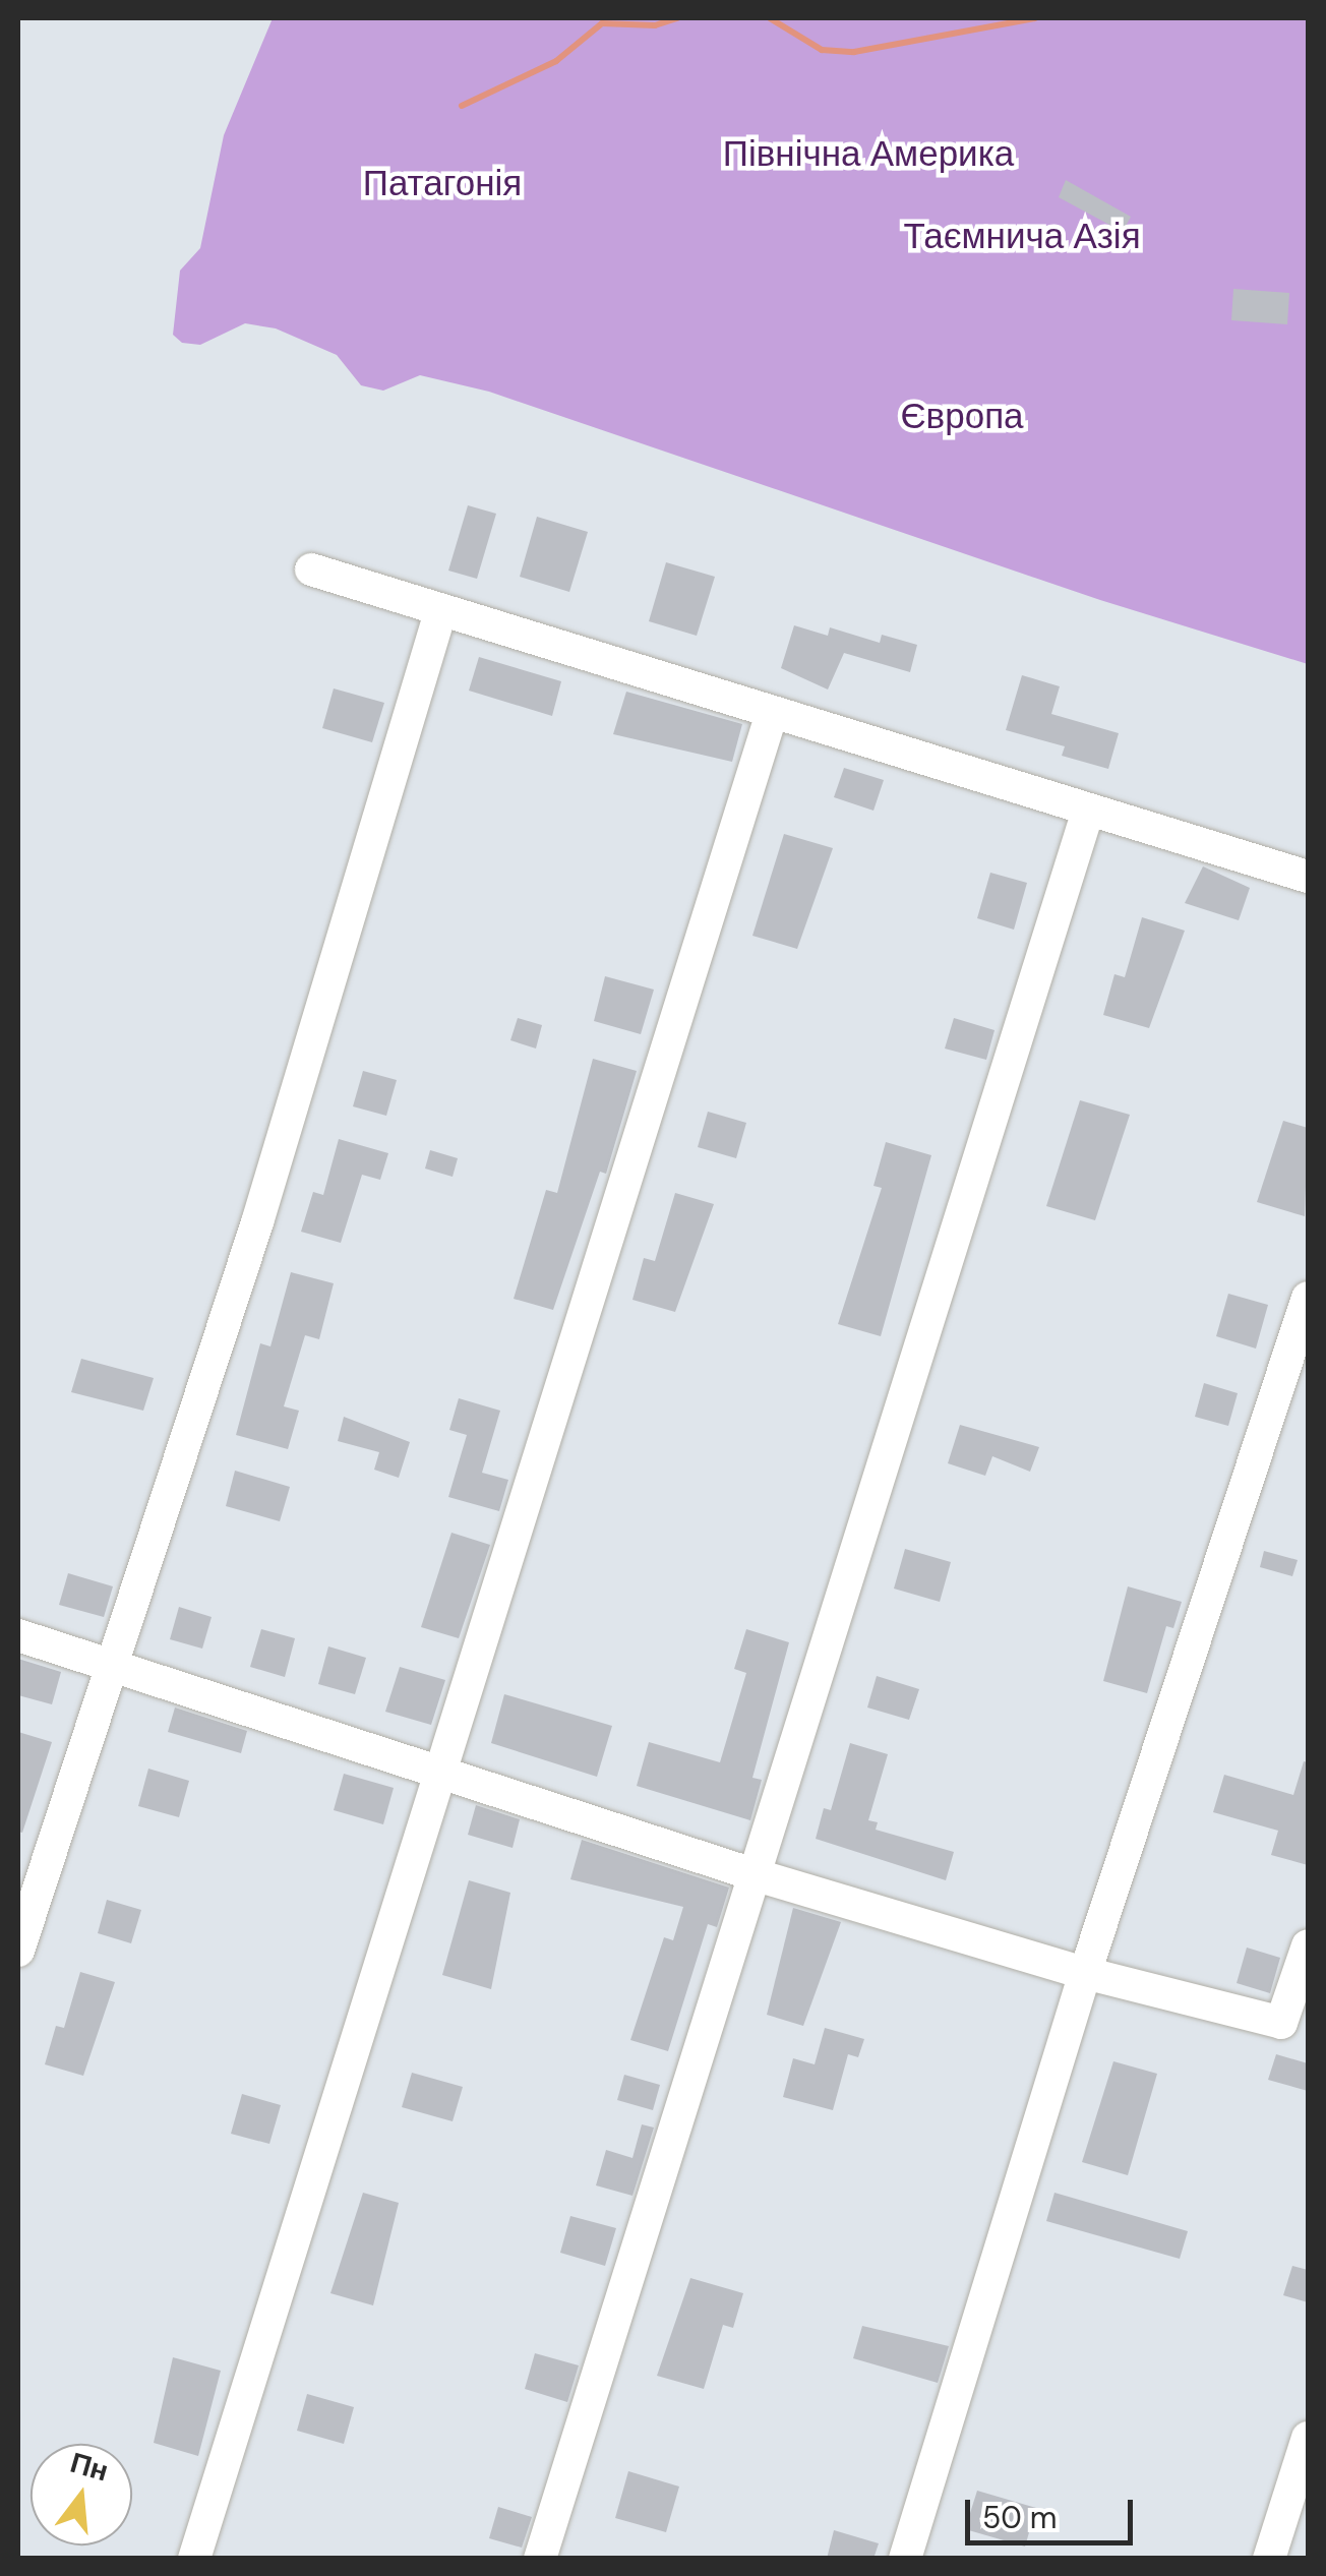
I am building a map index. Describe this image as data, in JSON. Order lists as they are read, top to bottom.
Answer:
{
  "parks": [
    "Північна Америка",
    "Патагонія",
    "Таємнича Азія",
    "Європа"
  ],
  "scale_bar": "50 m",
  "north": "top"
}
